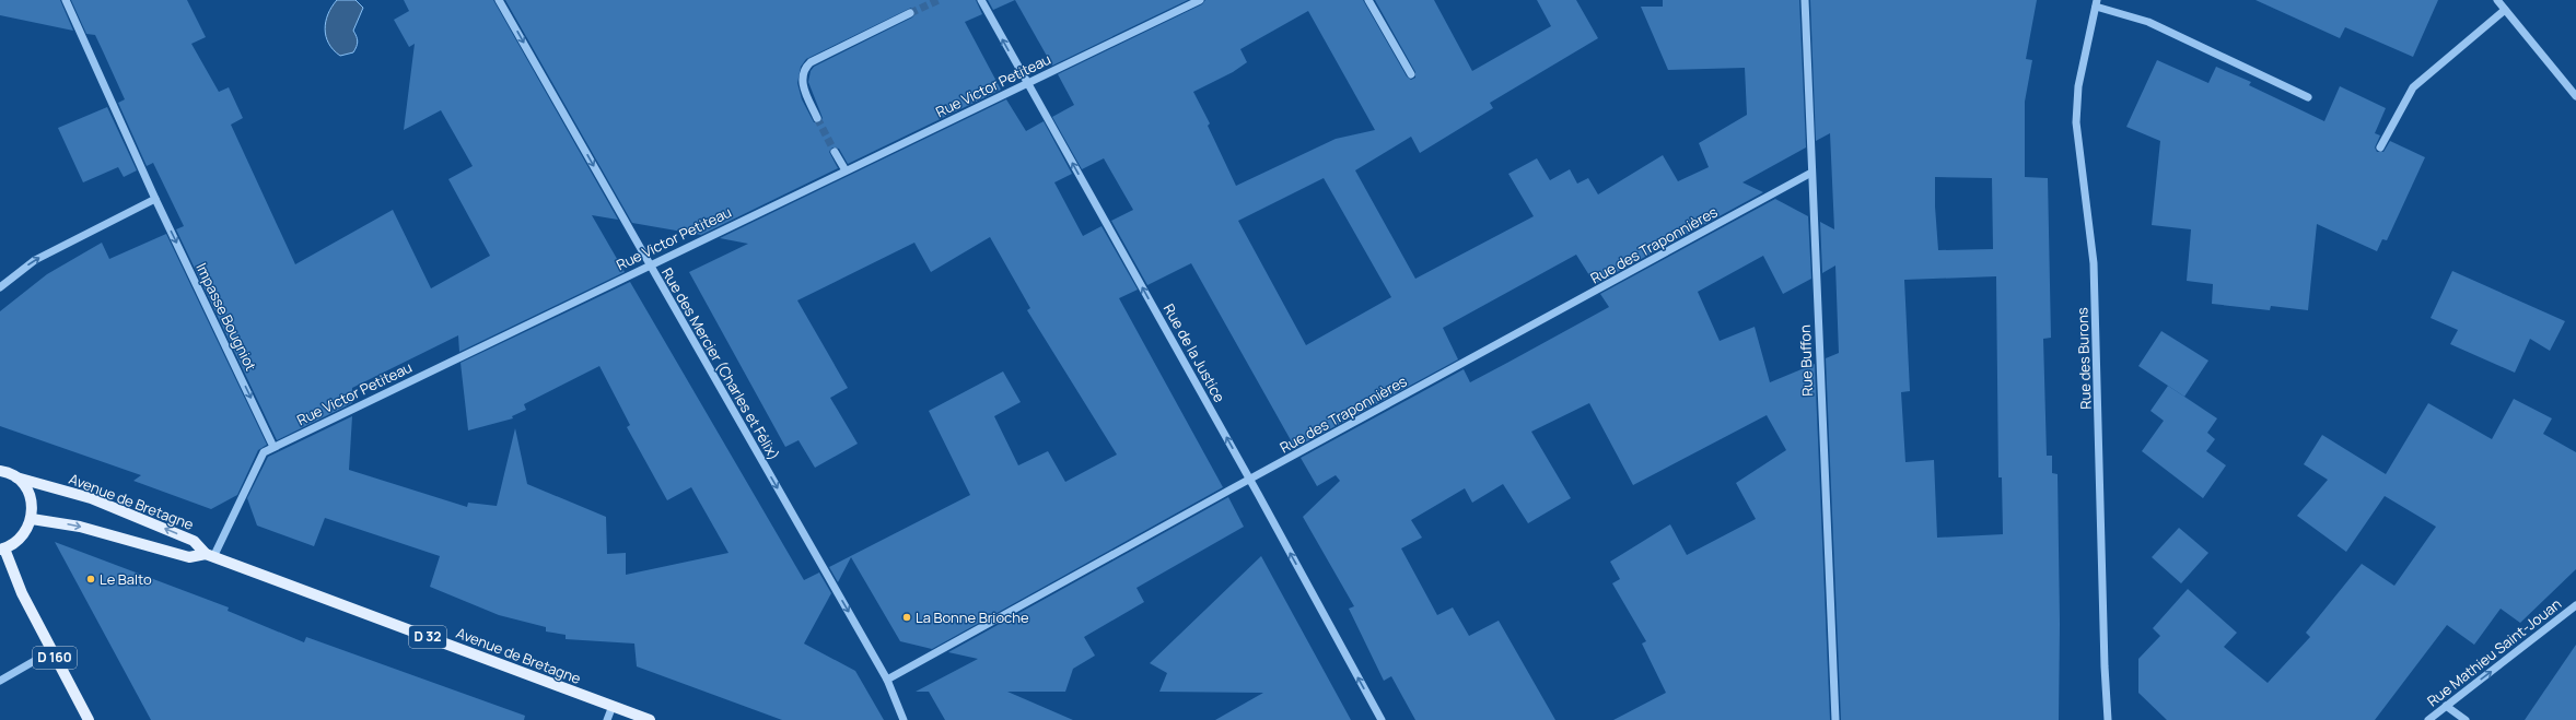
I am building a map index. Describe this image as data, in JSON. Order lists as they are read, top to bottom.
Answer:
{
  "streets": {
    "main road": ["Avenue de Bretagne", "D 32", "D 160"],
    "street": [
      "Rue Victor Petiteau",
      "Rue des Traponnières",
      "Impasse Bougniot",
      "Rue de la Justice",
      "Rue des Burons",
      "Rue Buffon",
      "Rue des Mercier (Charles et Félix)",
      "Rue Mathieu Saint-Jouan"
    ]
  },
  "crossings": [
    ["Rue Victor Petiteau", "Impasse Bougniot"],
    ["Rue Victor Petiteau", "Rue de la Justice"],
    ["Rue Victor Petiteau", "Rue des Mercier (Charles et Félix)"],
    ["Rue Victor Petiteau", "Avenue de Bretagne"],
    ["Rue des Traponnières", "Rue de la Justice"],
    ["Rue des Traponnières", "Rue Buffon"],
    ["Rue des Traponnières", "Rue des Mercier (Charles et Félix)"]
  ],
  "one_way": [
    "Impasse Bougniot",
    "Rue de la Justice",
    "Rue des Mercier (Charles et Félix)",
    "Rue Mathieu Saint-Jouan"
  ],
  "places": ["Le Balto", "La Bonne Brioche"]
}
